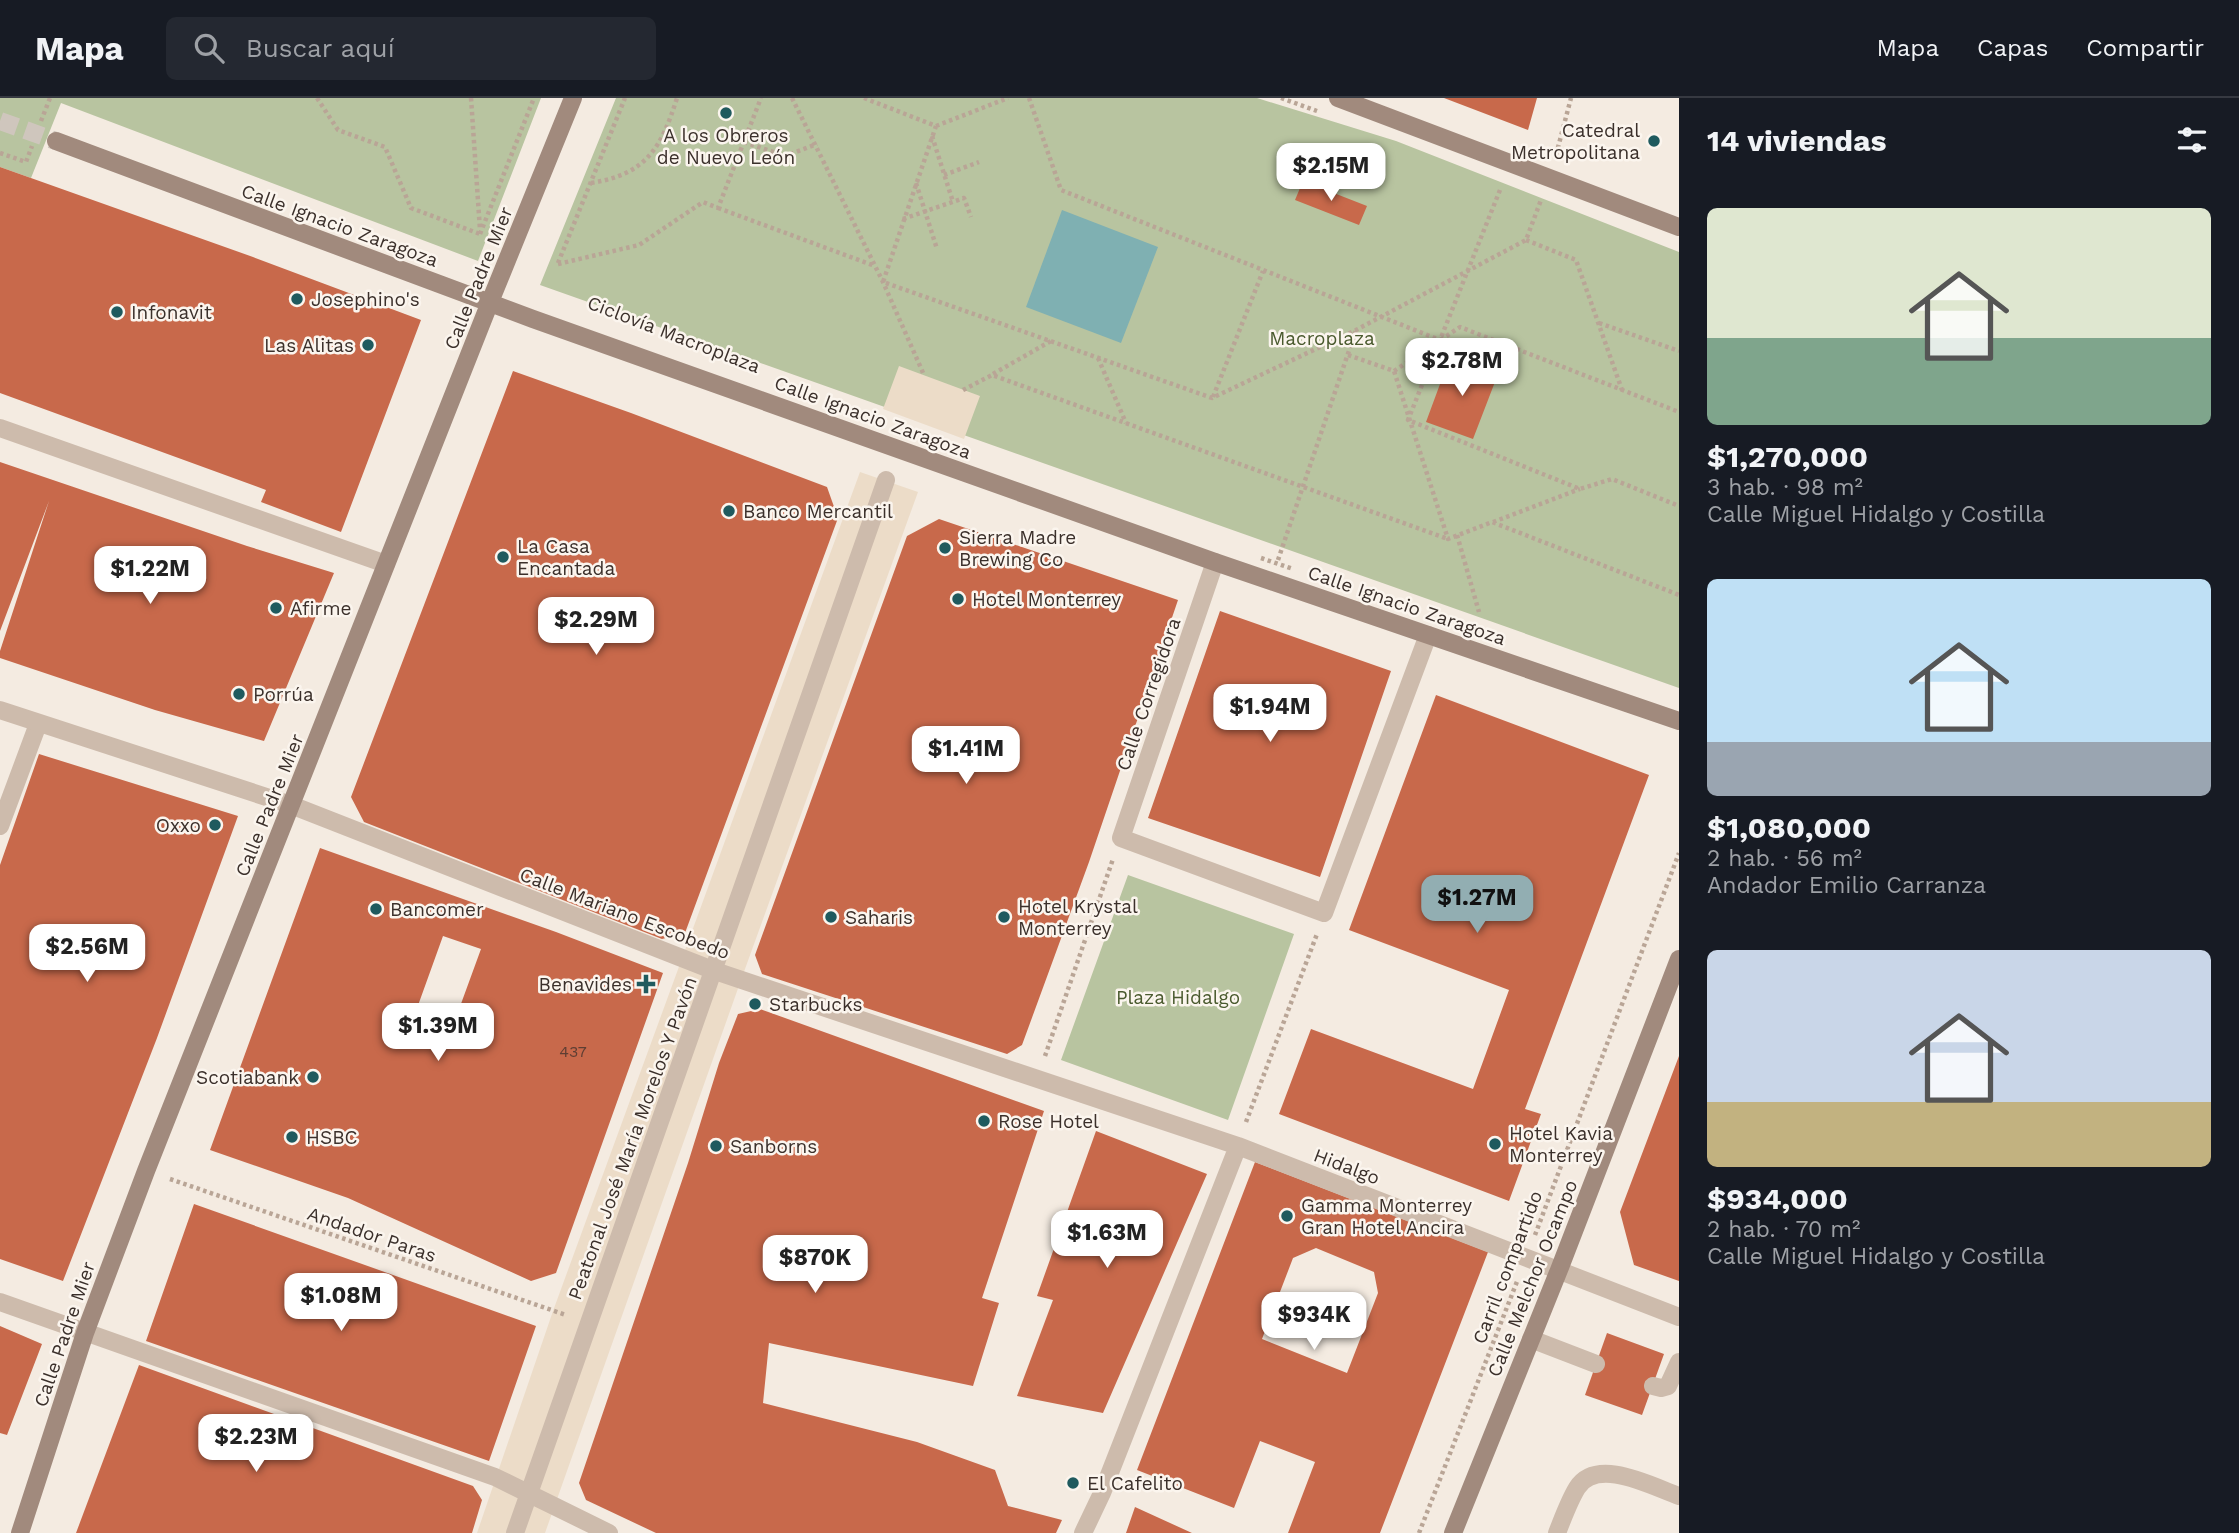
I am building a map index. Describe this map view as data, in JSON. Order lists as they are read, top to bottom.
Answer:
{
  "streets": {
    "street": [
      "Calle Ignacio Zaragoza",
      "Calle Padre Mier",
      "Calle Corregidora",
      "Calle Mariano Escobedo",
      "Peatonal José María Morelos Y Pavón",
      "Hidalgo",
      "Calle Melchor Ocampo"
    ],
    "path": ["Andador Paras", "Carril compartido"]
  },
  "crossings": [
    ["Calle Ignacio Zaragoza", "Calle Padre Mier"],
    ["Calle Ignacio Zaragoza", "Calle Corregidora"],
    ["Calle Padre Mier", "Calle Mariano Escobedo"],
    ["Calle Padre Mier", "Andador Paras"],
    ["Calle Mariano Escobedo", "Peatonal José María Morelos Y Pavón"],
    ["Calle Mariano Escobedo", "Hidalgo"],
    ["Peatonal José María Morelos Y Pavón", "Andador Paras"],
    ["Hidalgo", "Carril compartido"],
    ["Hidalgo", "Calle Melchor Ocampo"]
  ],
  "parks": ["Macroplaza", "Plaza Hidalgo"],
  "places": {
    "other": [
      "A los Obreros de Nuevo León",
      "Catedral Metropolitana",
      "Josephino's",
      "Infonavit",
      "Las Alitas",
      "Banco Mercantil",
      "Sierra Madre Brewing Co",
      "La Casa Encantada",
      "Hotel Monterrey",
      "Afirme",
      "Porrúa",
      "Oxxo",
      "Bancomer",
      "Saharis",
      "Hotel Krystal Monterrey",
      "Starbucks",
      "Scotiabank",
      "Rose Hotel",
      "HSBC",
      "Hotel Kavia Monterrey",
      "Sanborns",
      "Gamma Monterrey Gran Hotel Ancira",
      "El Cafelito"
    ],
    "health": ["Benavides"]
  },
  "house_numbers": ["437"],
  "page": {
    "header": "Mapa",
    "search": "Buscar aquí",
    "nav": ["Mapa", "Capas", "Compartir"],
    "heading": "14 viviendas",
    "price": [
      "$2.15M",
      "$2.78M",
      "$1.22M",
      "$2.29M",
      "$1.94M",
      "$1.41M",
      "$1.27M",
      "$2.56M",
      "$1.39M",
      "$1.63M",
      "$870K",
      "$1.08M",
      "$934K",
      "$2.23M"
    ],
    "list": [
      {
        "name": "$1,270,000",
        "note": "3 hab. · 98 m² · Calle Miguel Hidalgo y Costilla"
      },
      {
        "name": "$1,080,000",
        "note": "2 hab. · 56 m² · Andador Emilio Carranza"
      },
      {
        "name": "$934,000",
        "note": "2 hab. · 70 m² · Calle Miguel Hidalgo y Costilla"
      }
    ]
  }
}
